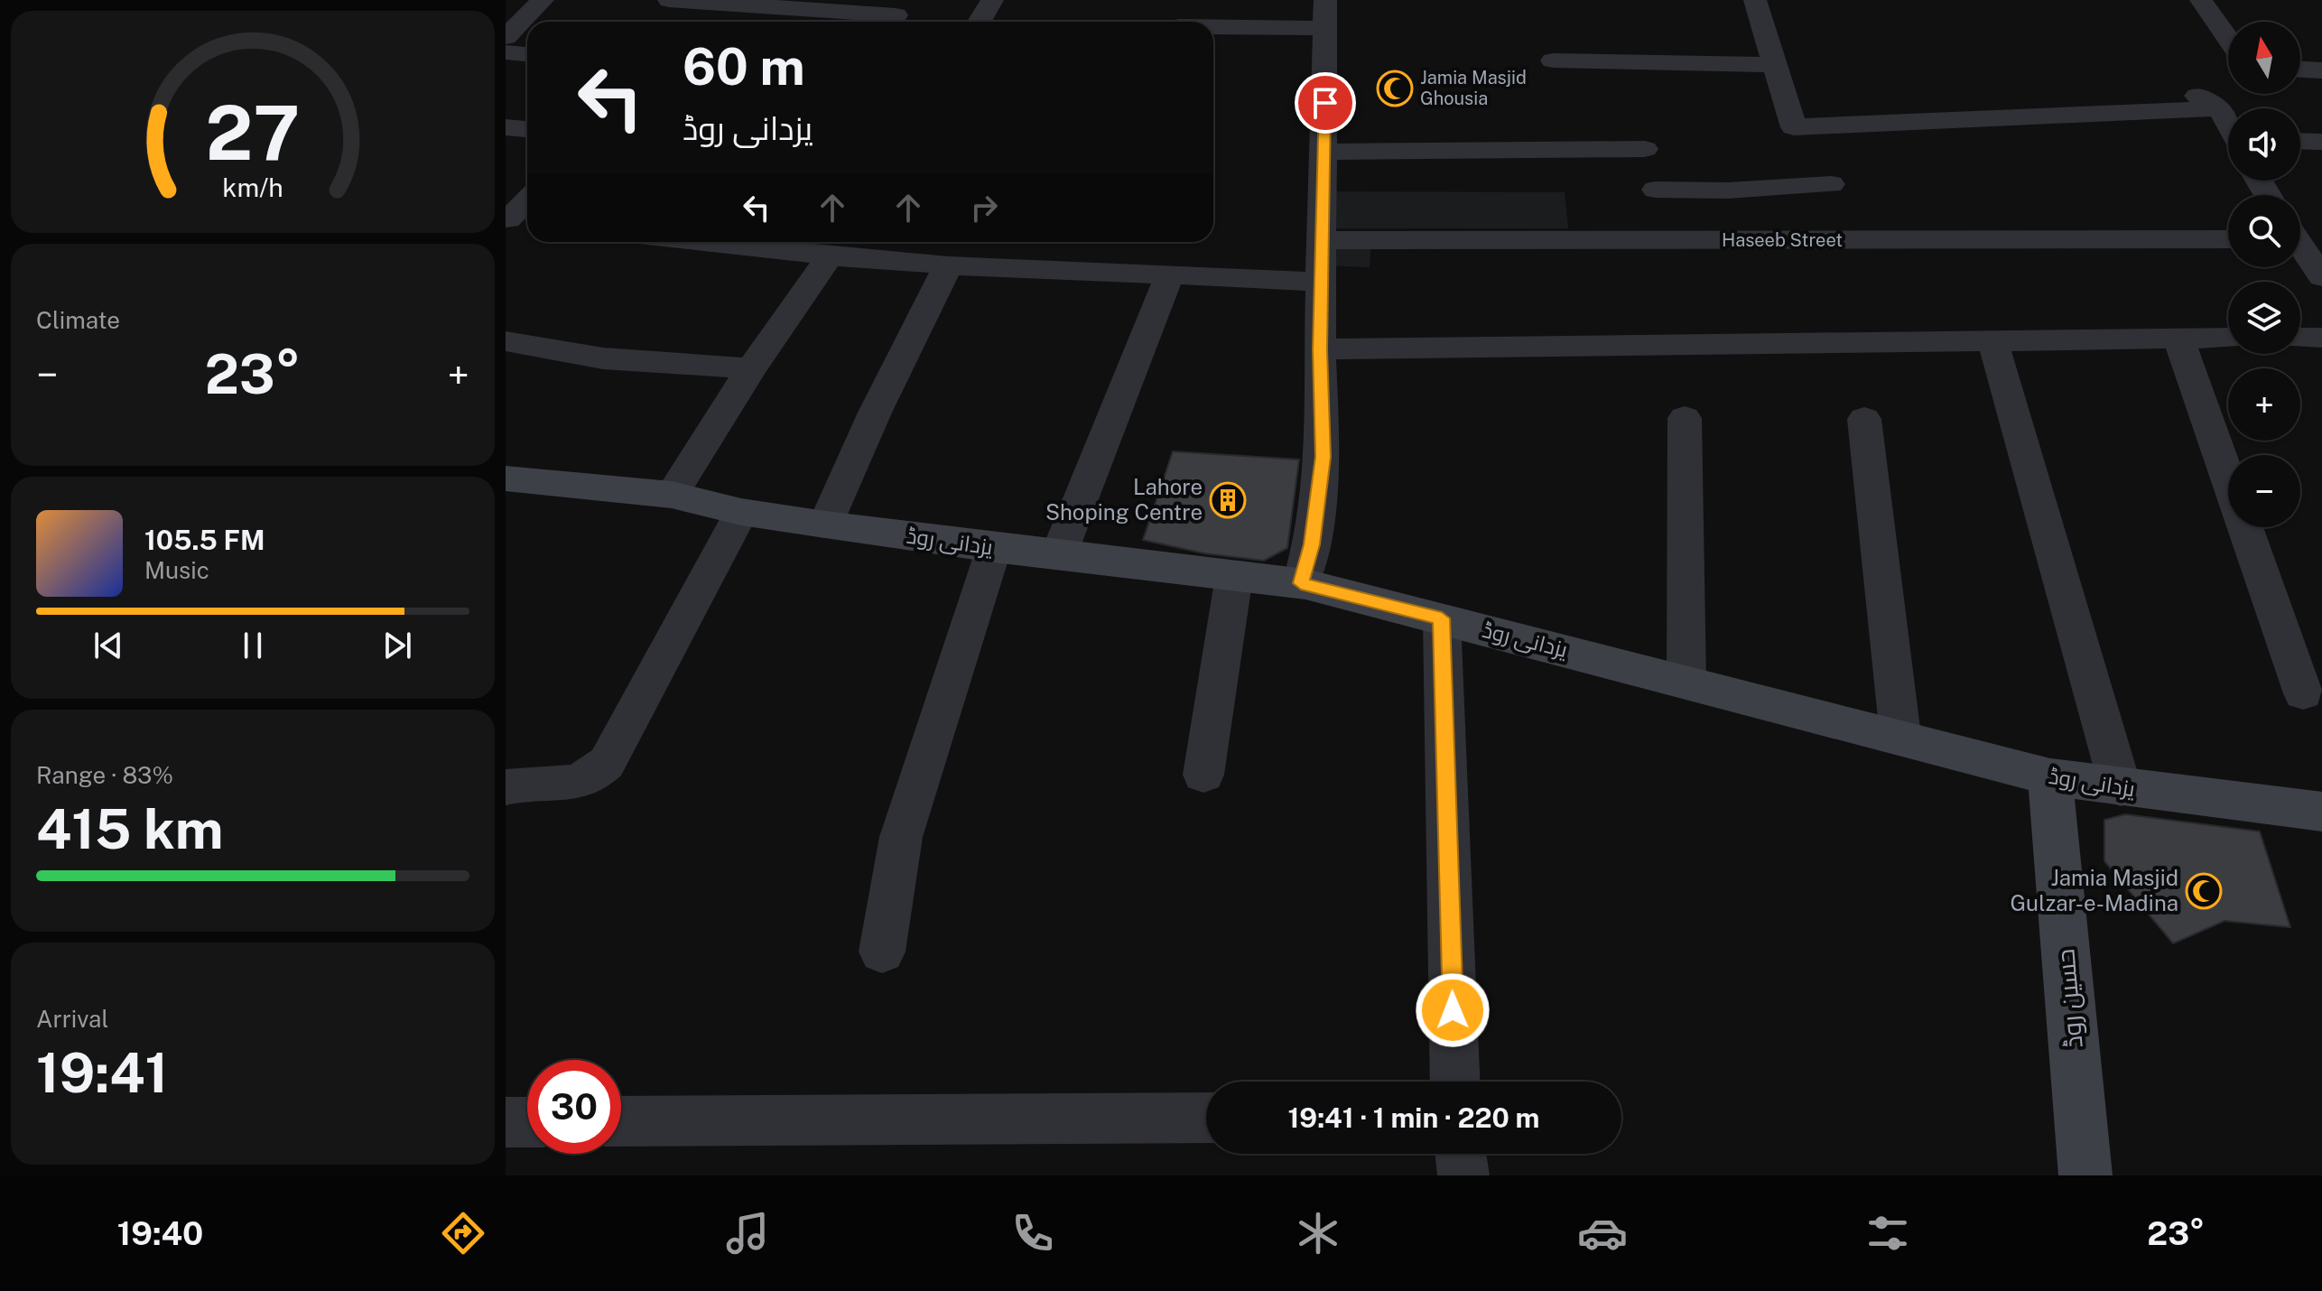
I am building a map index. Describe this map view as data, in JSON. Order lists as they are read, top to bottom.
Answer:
{
  "streets": {
    "street": ["Haseeb Street", "یزدانی روڈ", "حسین روڈ"]
  },
  "crossings": [
    ["یزدانی روڈ", "حسین روڈ"]
  ],
  "places": {
    "mosque": ["Jamia Masjid Ghousia", "Jamia Masjid Gulzar-e-Madina"],
    "building": ["Lahore Shoping Centre"]
  },
  "north": "top",
  "page": {
    "map_buttons": ["+", "−"],
    "turn": ["60 m", "یزدانی روڈ"],
    "tile": [
      "Climate",
      ["Range · 83%", "415 km"],
      ["Arrival", "19:41"]
    ],
    "heat": ["−", "23°", "+"],
    "song": ["105.5 FM", "Music"],
    "limit": "30",
    "trip": "19:41 · 1 min · 220 m",
    "tabs": ["19:40", "23°"],
    "gauge": ["27", "km/h"]
  }
}
